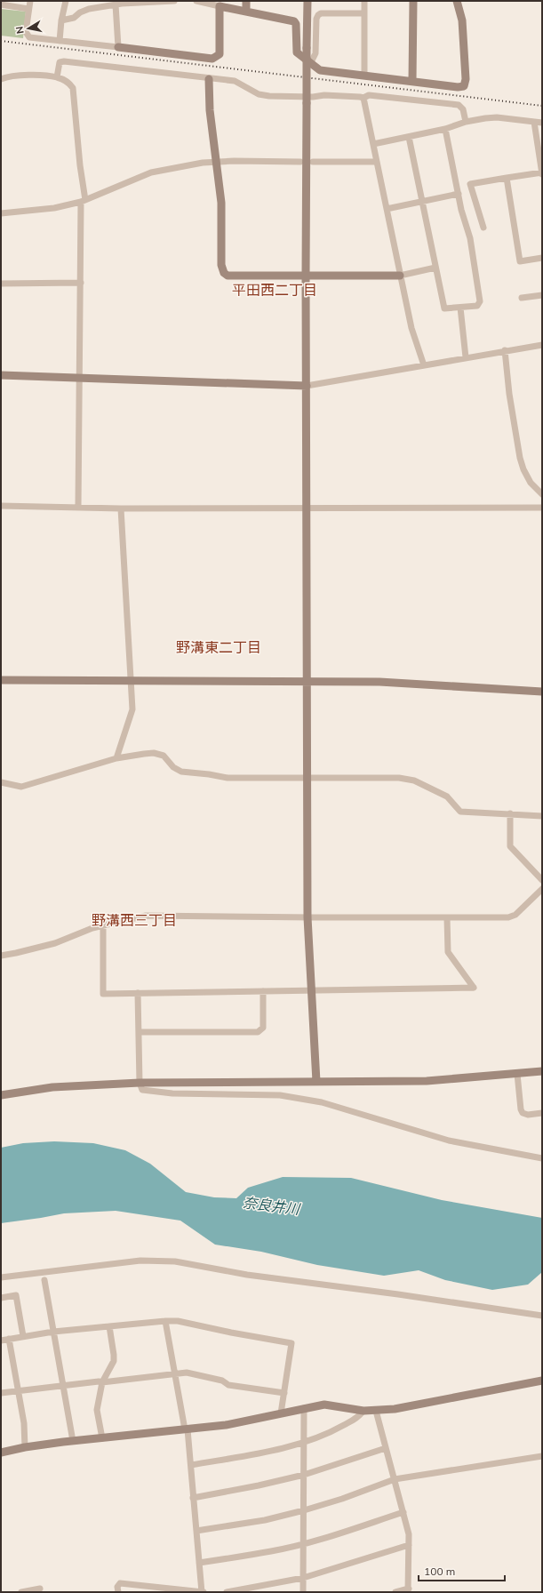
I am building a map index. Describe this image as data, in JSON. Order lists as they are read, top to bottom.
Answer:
{
  "districts": ["平田西二丁目", "野溝東二丁目", "野溝西三丁目"],
  "water": ["奈良井川"],
  "scale_bar": "100 m",
  "north": "left"
}
